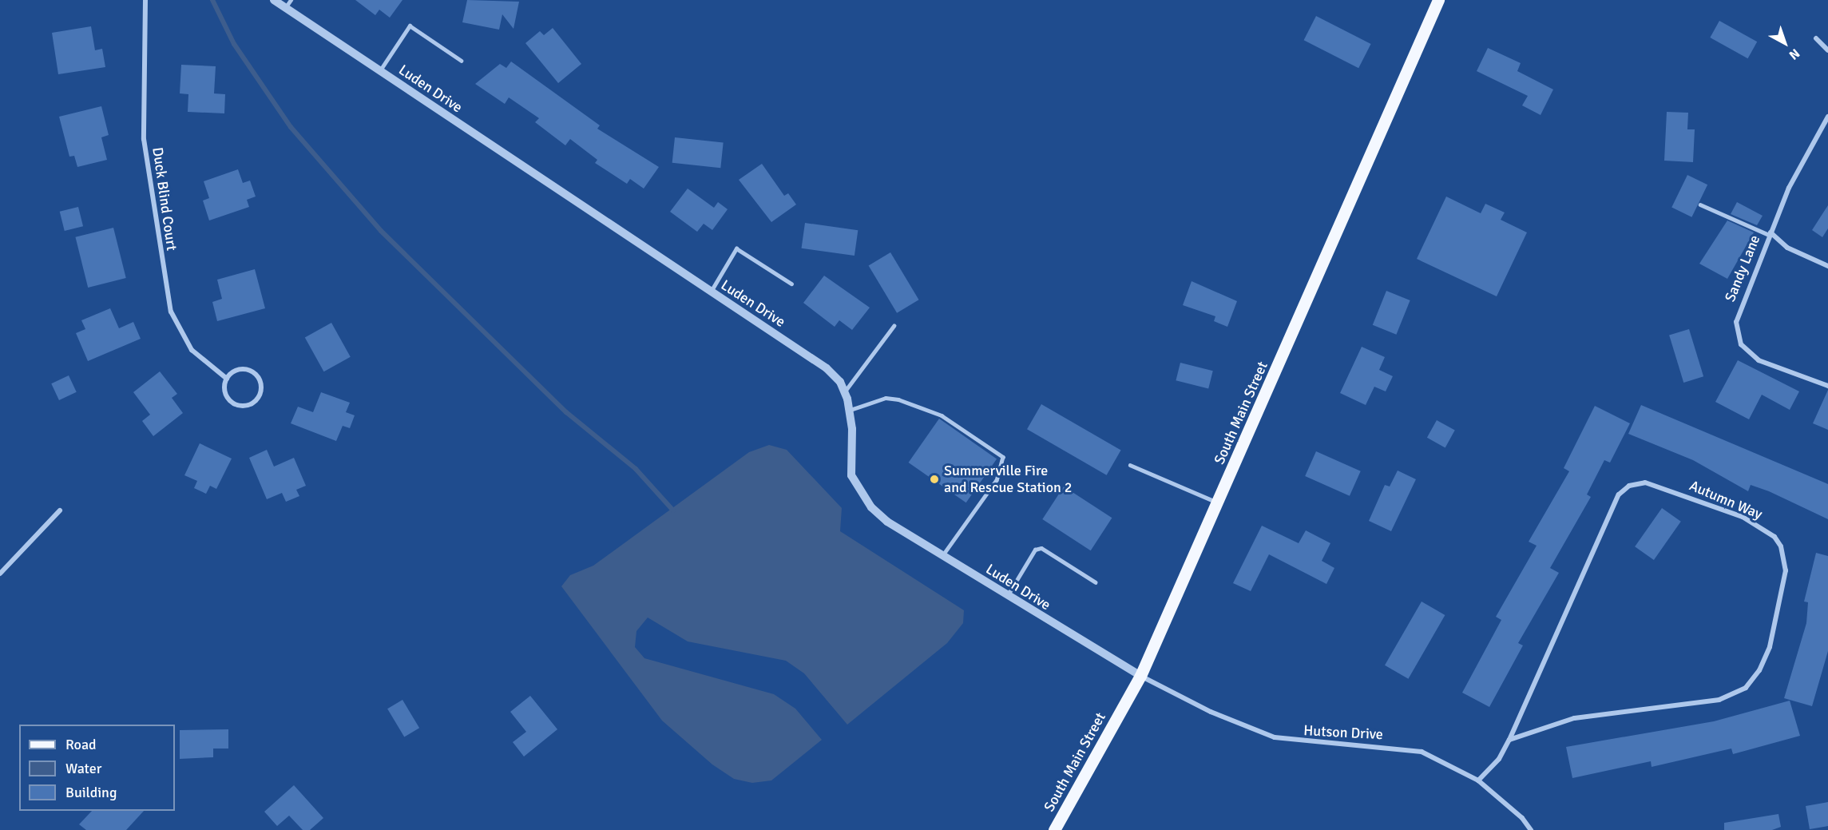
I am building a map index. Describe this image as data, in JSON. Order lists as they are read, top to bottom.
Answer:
{
  "streets": {
    "main road": ["South Main Street"],
    "street": [
      "Luden Drive",
      "Duck Blind Court",
      "Sandy Lane",
      "Autumn Way",
      "Hutson Drive"
    ]
  },
  "crossings": [
    ["Luden Drive", "South Main Street"],
    ["Luden Drive", "Hutson Drive"],
    ["South Main Street", "Hutson Drive"],
    ["Autumn Way", "Hutson Drive"]
  ],
  "places": ["Summerville Fire and Rescue Station 2"],
  "legend": ["Road", "Water", "Building"],
  "north": "bottom right"
}
